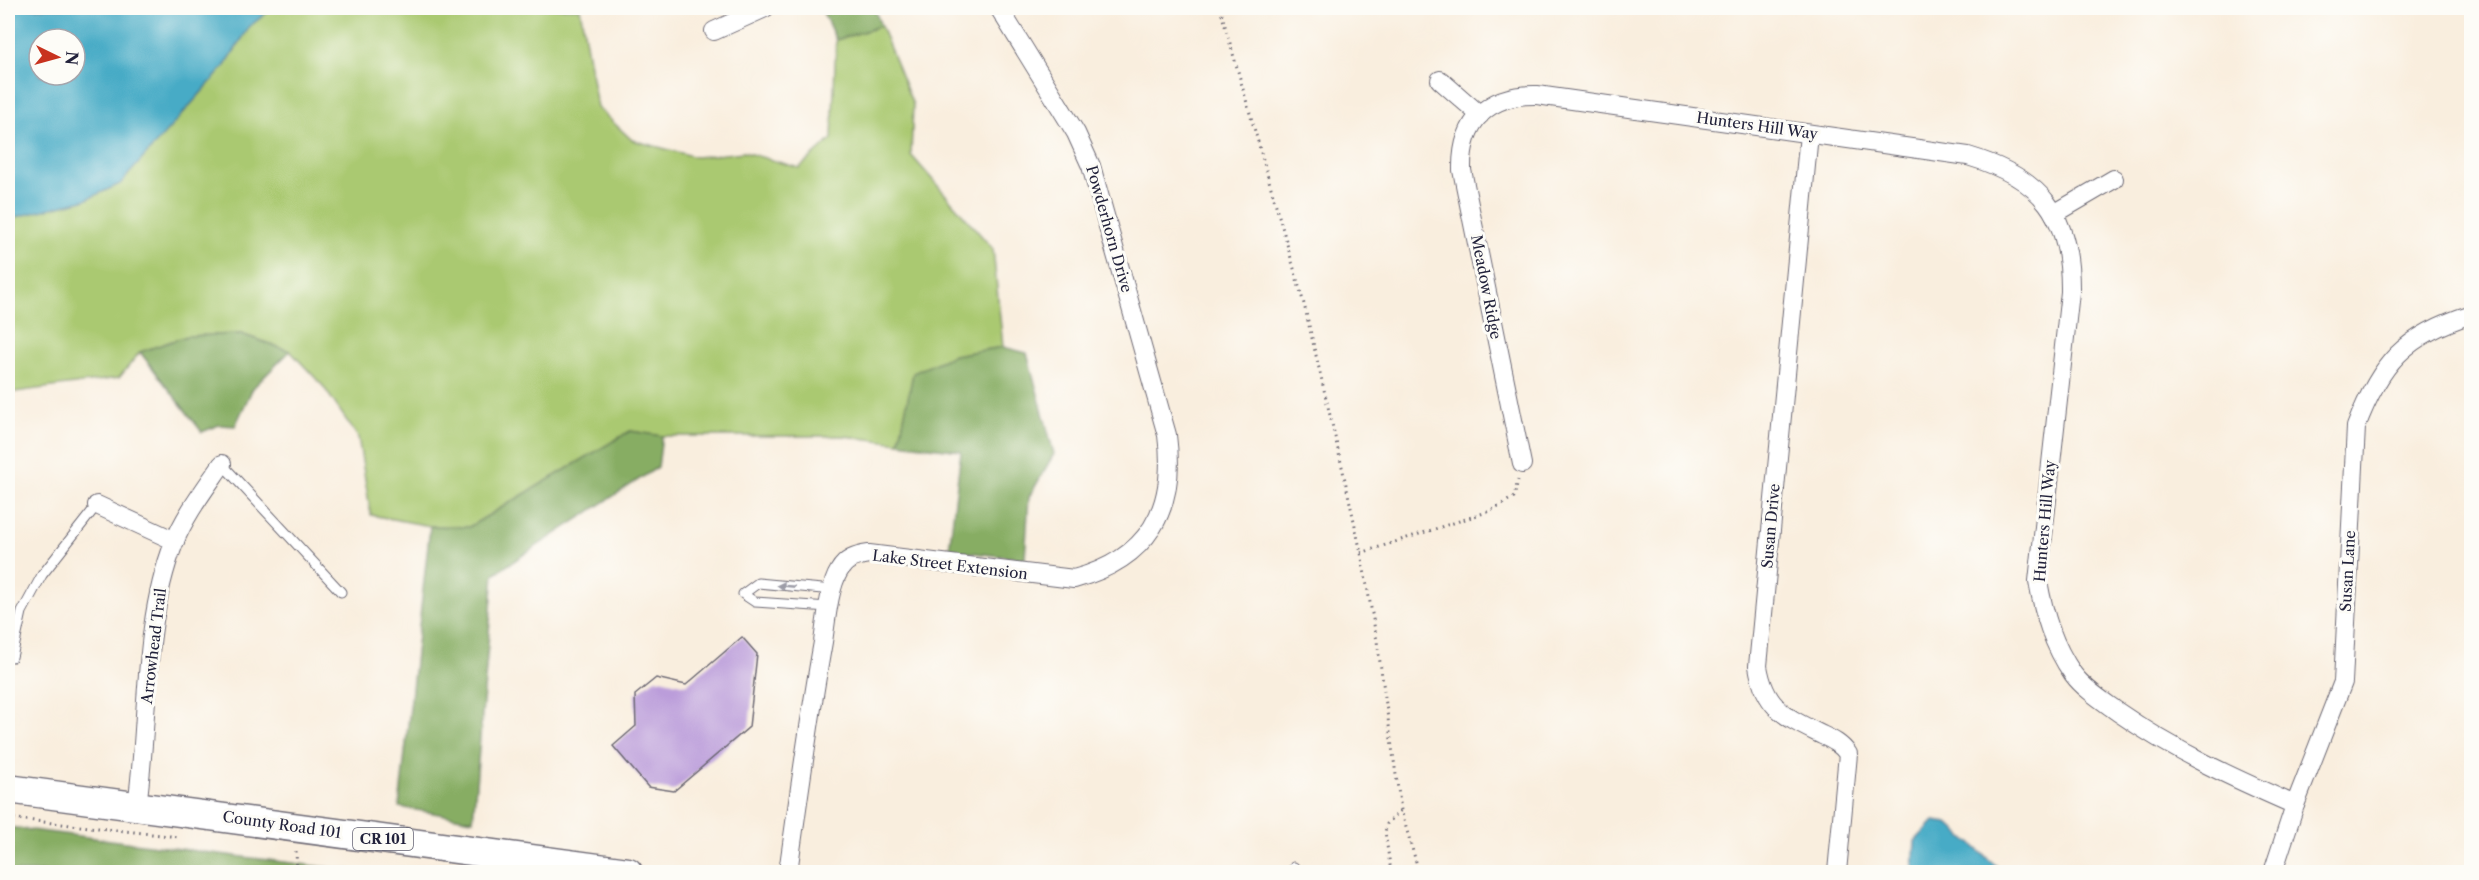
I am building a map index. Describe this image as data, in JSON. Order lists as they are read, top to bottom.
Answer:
{
  "streets": {
    "main road": ["County Road 101", "CR 101"],
    "street": [
      "Hunters Hill Way",
      "Powderhorn Drive",
      "Meadow Ridge",
      "Susan Drive",
      "Lake Street Extension",
      "Susan Lane",
      "Arrowhead Trail"
    ]
  },
  "crossings": [
    ["Hunters Hill Way", "Meadow Ridge"],
    ["Hunters Hill Way", "Susan Drive"],
    ["Hunters Hill Way", "Susan Lane"],
    ["Powderhorn Drive", "Lake Street Extension"],
    ["Arrowhead Trail", "County Road 101"]
  ],
  "north": "right"
}
